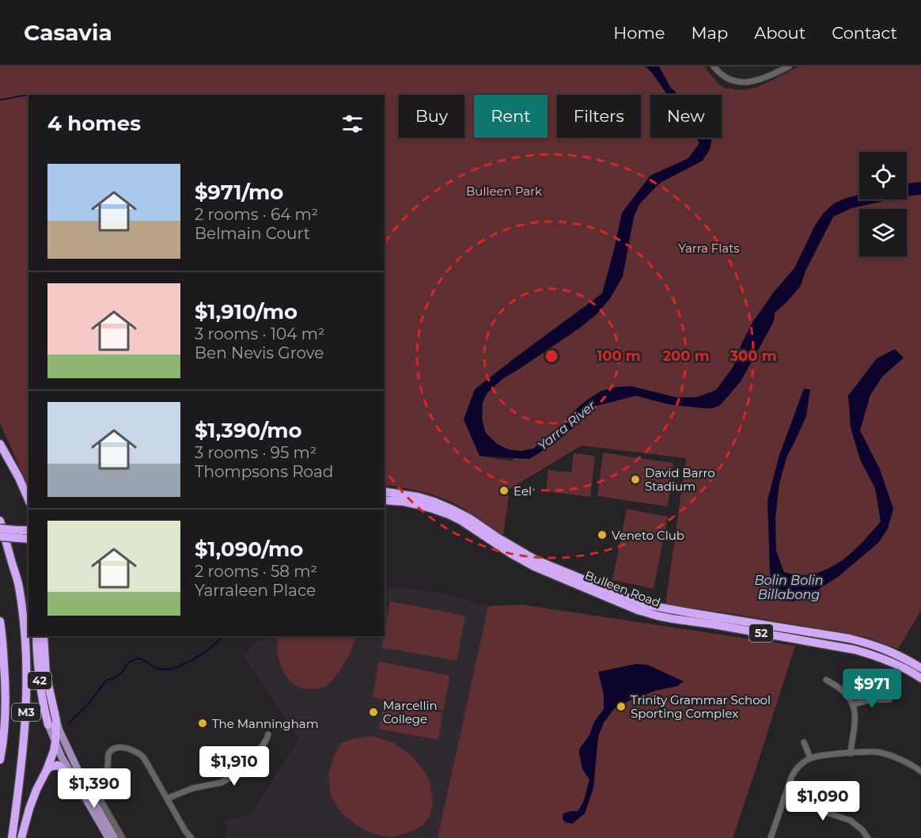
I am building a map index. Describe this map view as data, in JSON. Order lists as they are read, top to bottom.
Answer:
{
  "streets": {
    "highway": [
      "Bulleen Road",
      "52",
      "42",
      "M3"
    ]
  },
  "water": ["Yarra River", "Bolin Bolin Billabong"],
  "parks": ["Bulleen Park", "Yarra Flats"],
  "places": [
    "David Barro Stadium",
    "Eel",
    "Veneto Club",
    "Trinity Grammar School Sporting Complex",
    "Marcellin College",
    "The Manningham"
  ],
  "page": {
    "header": "Casavia",
    "nav": [
      "Home",
      "Map",
      "About",
      "Contact"
    ],
    "chip": [
      "Buy",
      "Rent",
      "Filters",
      "New"
    ],
    "heading": "4 homes",
    "list": [
      {
        "name": "$971/mo",
        "note": "2 rooms · 64 m² · Belmain Court"
      },
      {
        "name": "$1,910/mo",
        "note": "3 rooms · 104 m² · Ben Nevis Grove"
      },
      {
        "name": "$1,390/mo",
        "note": "3 rooms · 95 m² · Thompsons Road"
      },
      {
        "name": "$1,090/mo",
        "note": "2 rooms · 58 m² · Yarraleen Place"
      }
    ],
    "price": [
      "$971",
      "$1,910",
      "$1,390",
      "$1,090"
    ]
  },
  "rings": ["100 m", "200 m", "300 m"]
}
